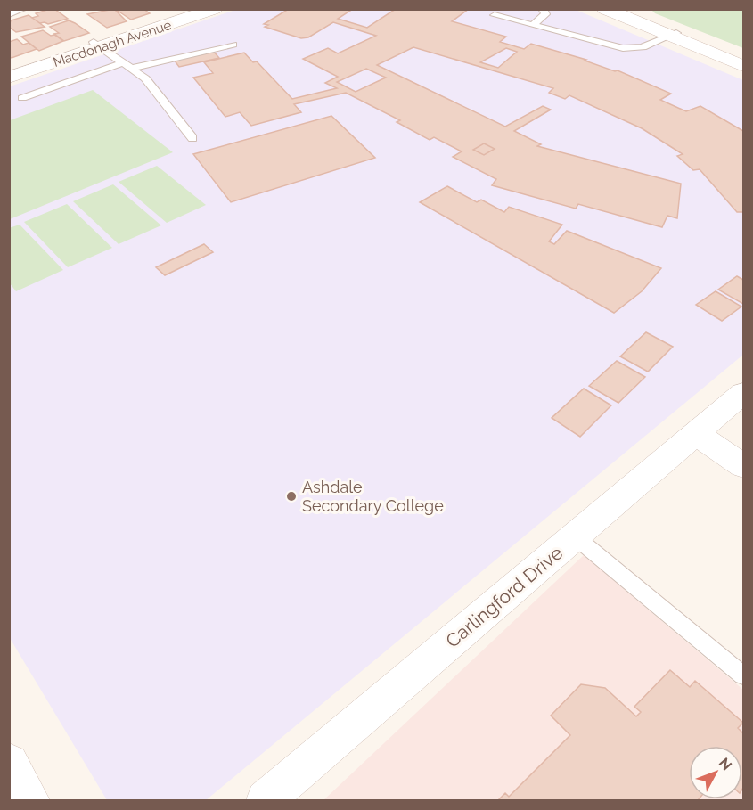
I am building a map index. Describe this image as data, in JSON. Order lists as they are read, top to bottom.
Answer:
{
  "streets": {
    "street": ["Macdonagh Avenue", "Carlingford Drive"]
  },
  "places": ["Ashdale Secondary College"],
  "north": "top right"
}
